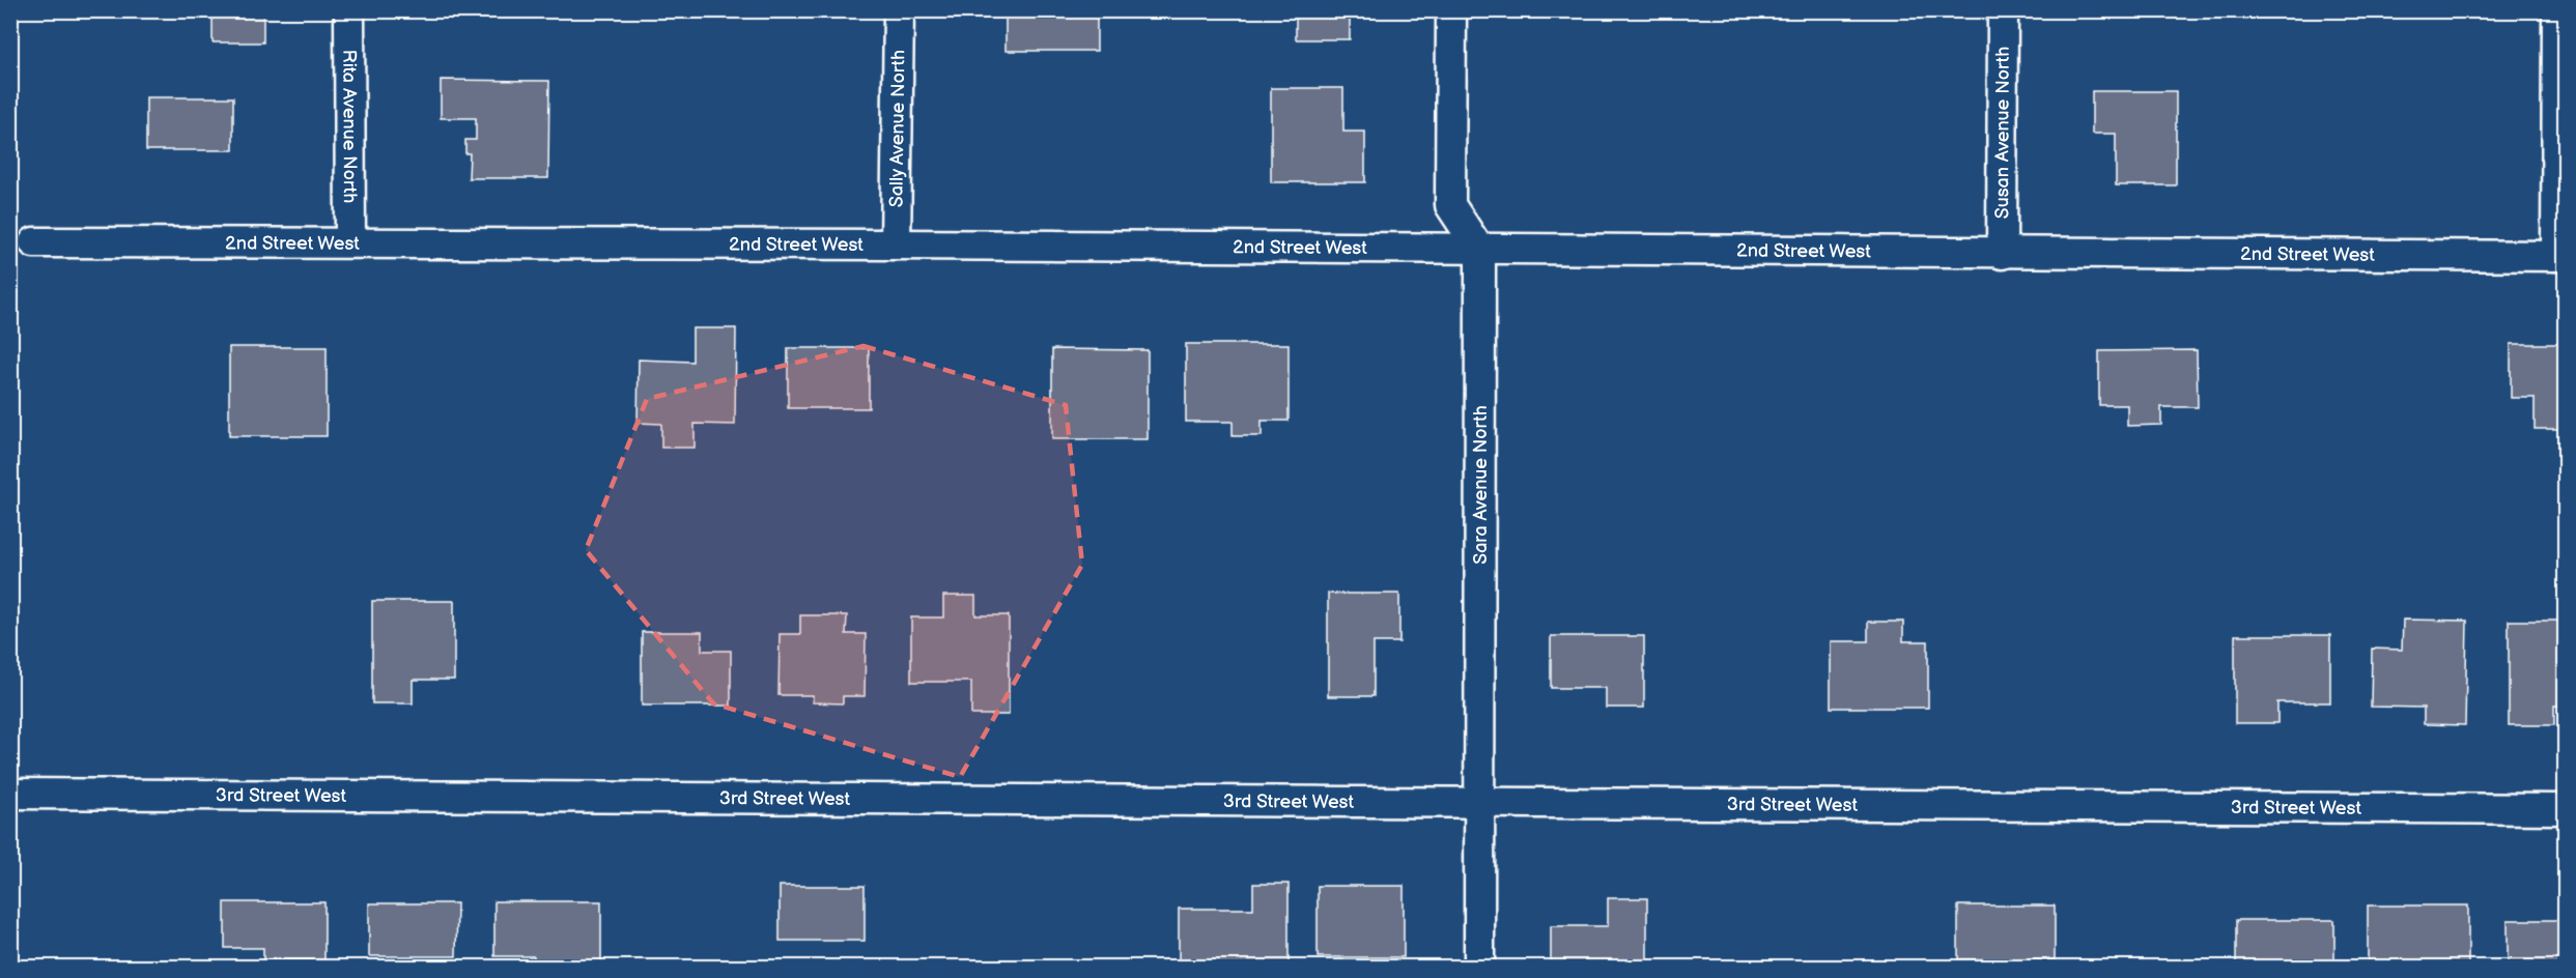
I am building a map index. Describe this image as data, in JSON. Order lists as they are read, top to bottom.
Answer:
{
  "streets": {
    "street": [
      "Rita Avenue North",
      "Sally Avenue North",
      "Susan Avenue North",
      "2nd Street West",
      "Sara Avenue North",
      "3rd Street West"
    ]
  },
  "crossings": [
    ["Rita Avenue North", "2nd Street West"],
    ["Sally Avenue North", "2nd Street West"],
    ["Susan Avenue North", "2nd Street West"],
    ["2nd Street West", "Sara Avenue North"],
    ["Sara Avenue North", "3rd Street West"]
  ]
}
